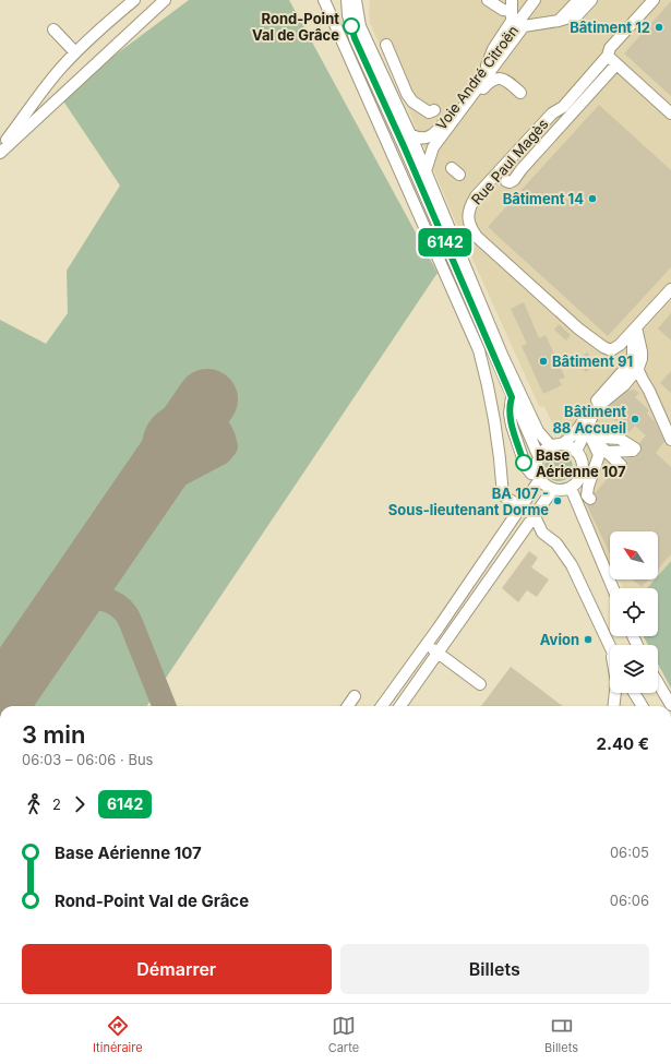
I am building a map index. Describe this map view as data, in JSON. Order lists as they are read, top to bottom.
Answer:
{
  "streets": {
    "street": ["Voie André Citroën", "Rue Paul Magès"]
  },
  "places": [
    "Rond-Point Val de Grâce",
    "Bâtiment 12",
    "Bâtiment 14",
    "Bâtiment 91",
    "Bâtiment 88 Accueil",
    "Base Aérienne 107",
    "BA 107 - Sous-lieutenant Dorme",
    "Avion"
  ],
  "lines": ["bus line 6142"],
  "north": "top left",
  "page": {
    "on_map": "6142",
    "heading": ["3 min", "06:03 – 06:06 · Bus", "2.40 €"],
    "legs": ["2", "6142"],
    "list": [
      {
        "name": "Base Aérienne 107",
        "value": "06:05"
      },
      {
        "name": "Rond-Point Val de Grâce",
        "value": "06:06"
      }
    ],
    "buttons": ["Démarrer", "Billets"],
    "tabs": ["Itinéraire", "Carte", "Billets"]
  }
}
